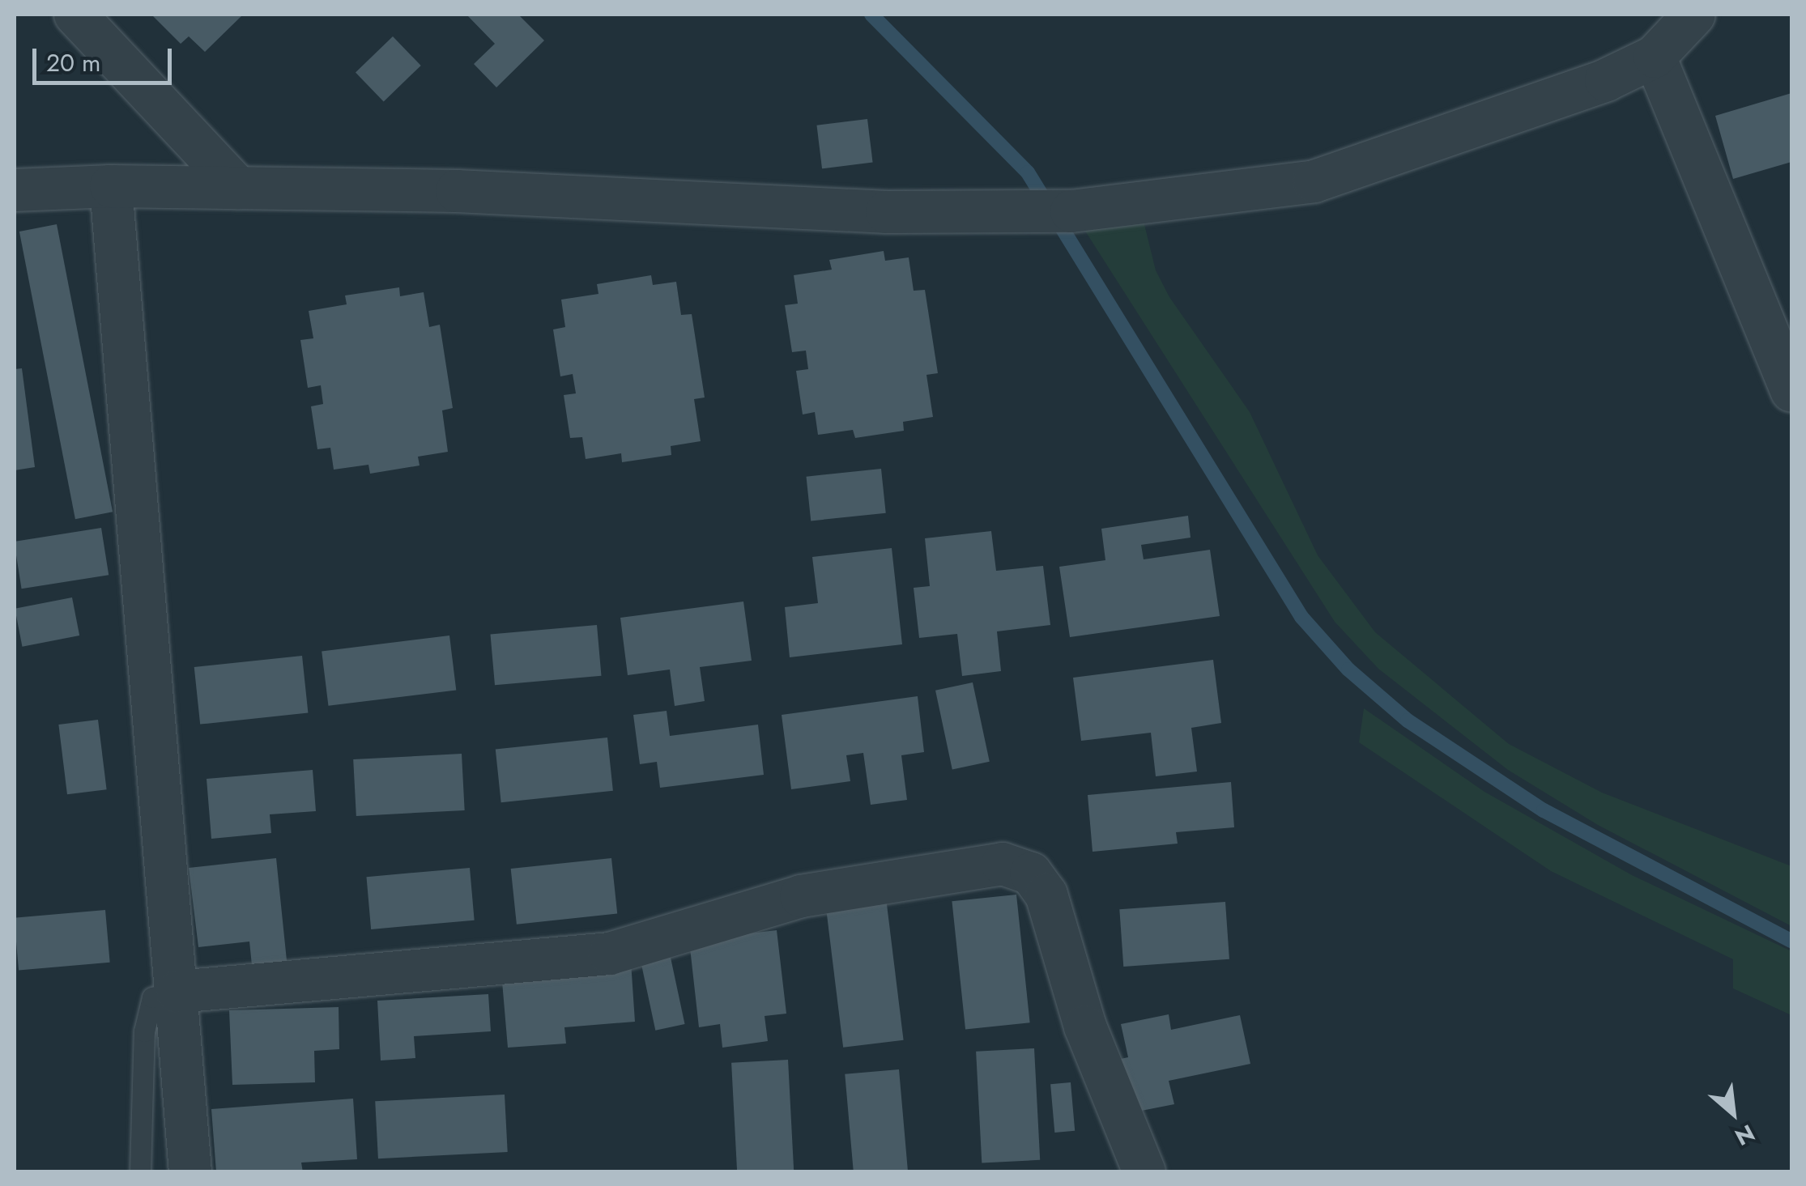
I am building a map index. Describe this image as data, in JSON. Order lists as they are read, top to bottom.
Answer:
{
  "scale_bar": "20 m",
  "north": "bottom right"
}
